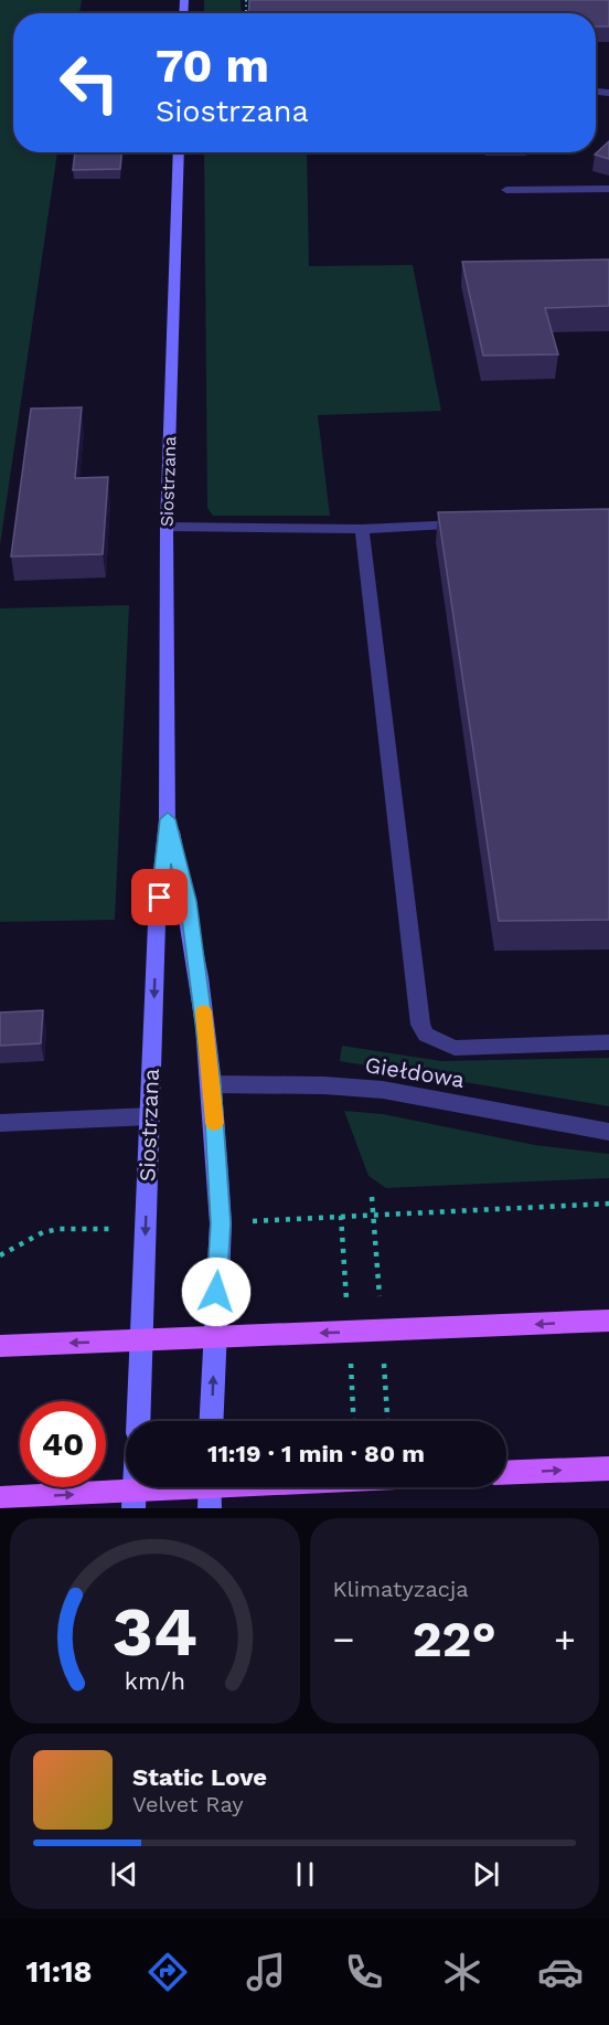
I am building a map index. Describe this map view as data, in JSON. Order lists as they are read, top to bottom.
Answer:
{
  "streets": {
    "street": ["Siostrzana", "Giełdowa"]
  },
  "crossings": [
    ["Siostrzana", "Giełdowa"]
  ],
  "page": {
    "turn": ["70 m", "Siostrzana"],
    "limit": "40",
    "trip": "11:19 · 1 min · 80 m",
    "tile": "Klimatyzacja",
    "heat": ["−", "22°", "+"],
    "song": ["Static Love", "Velvet Ray"],
    "tabs": "11:18",
    "gauge": ["34", "km/h"]
  }
}
